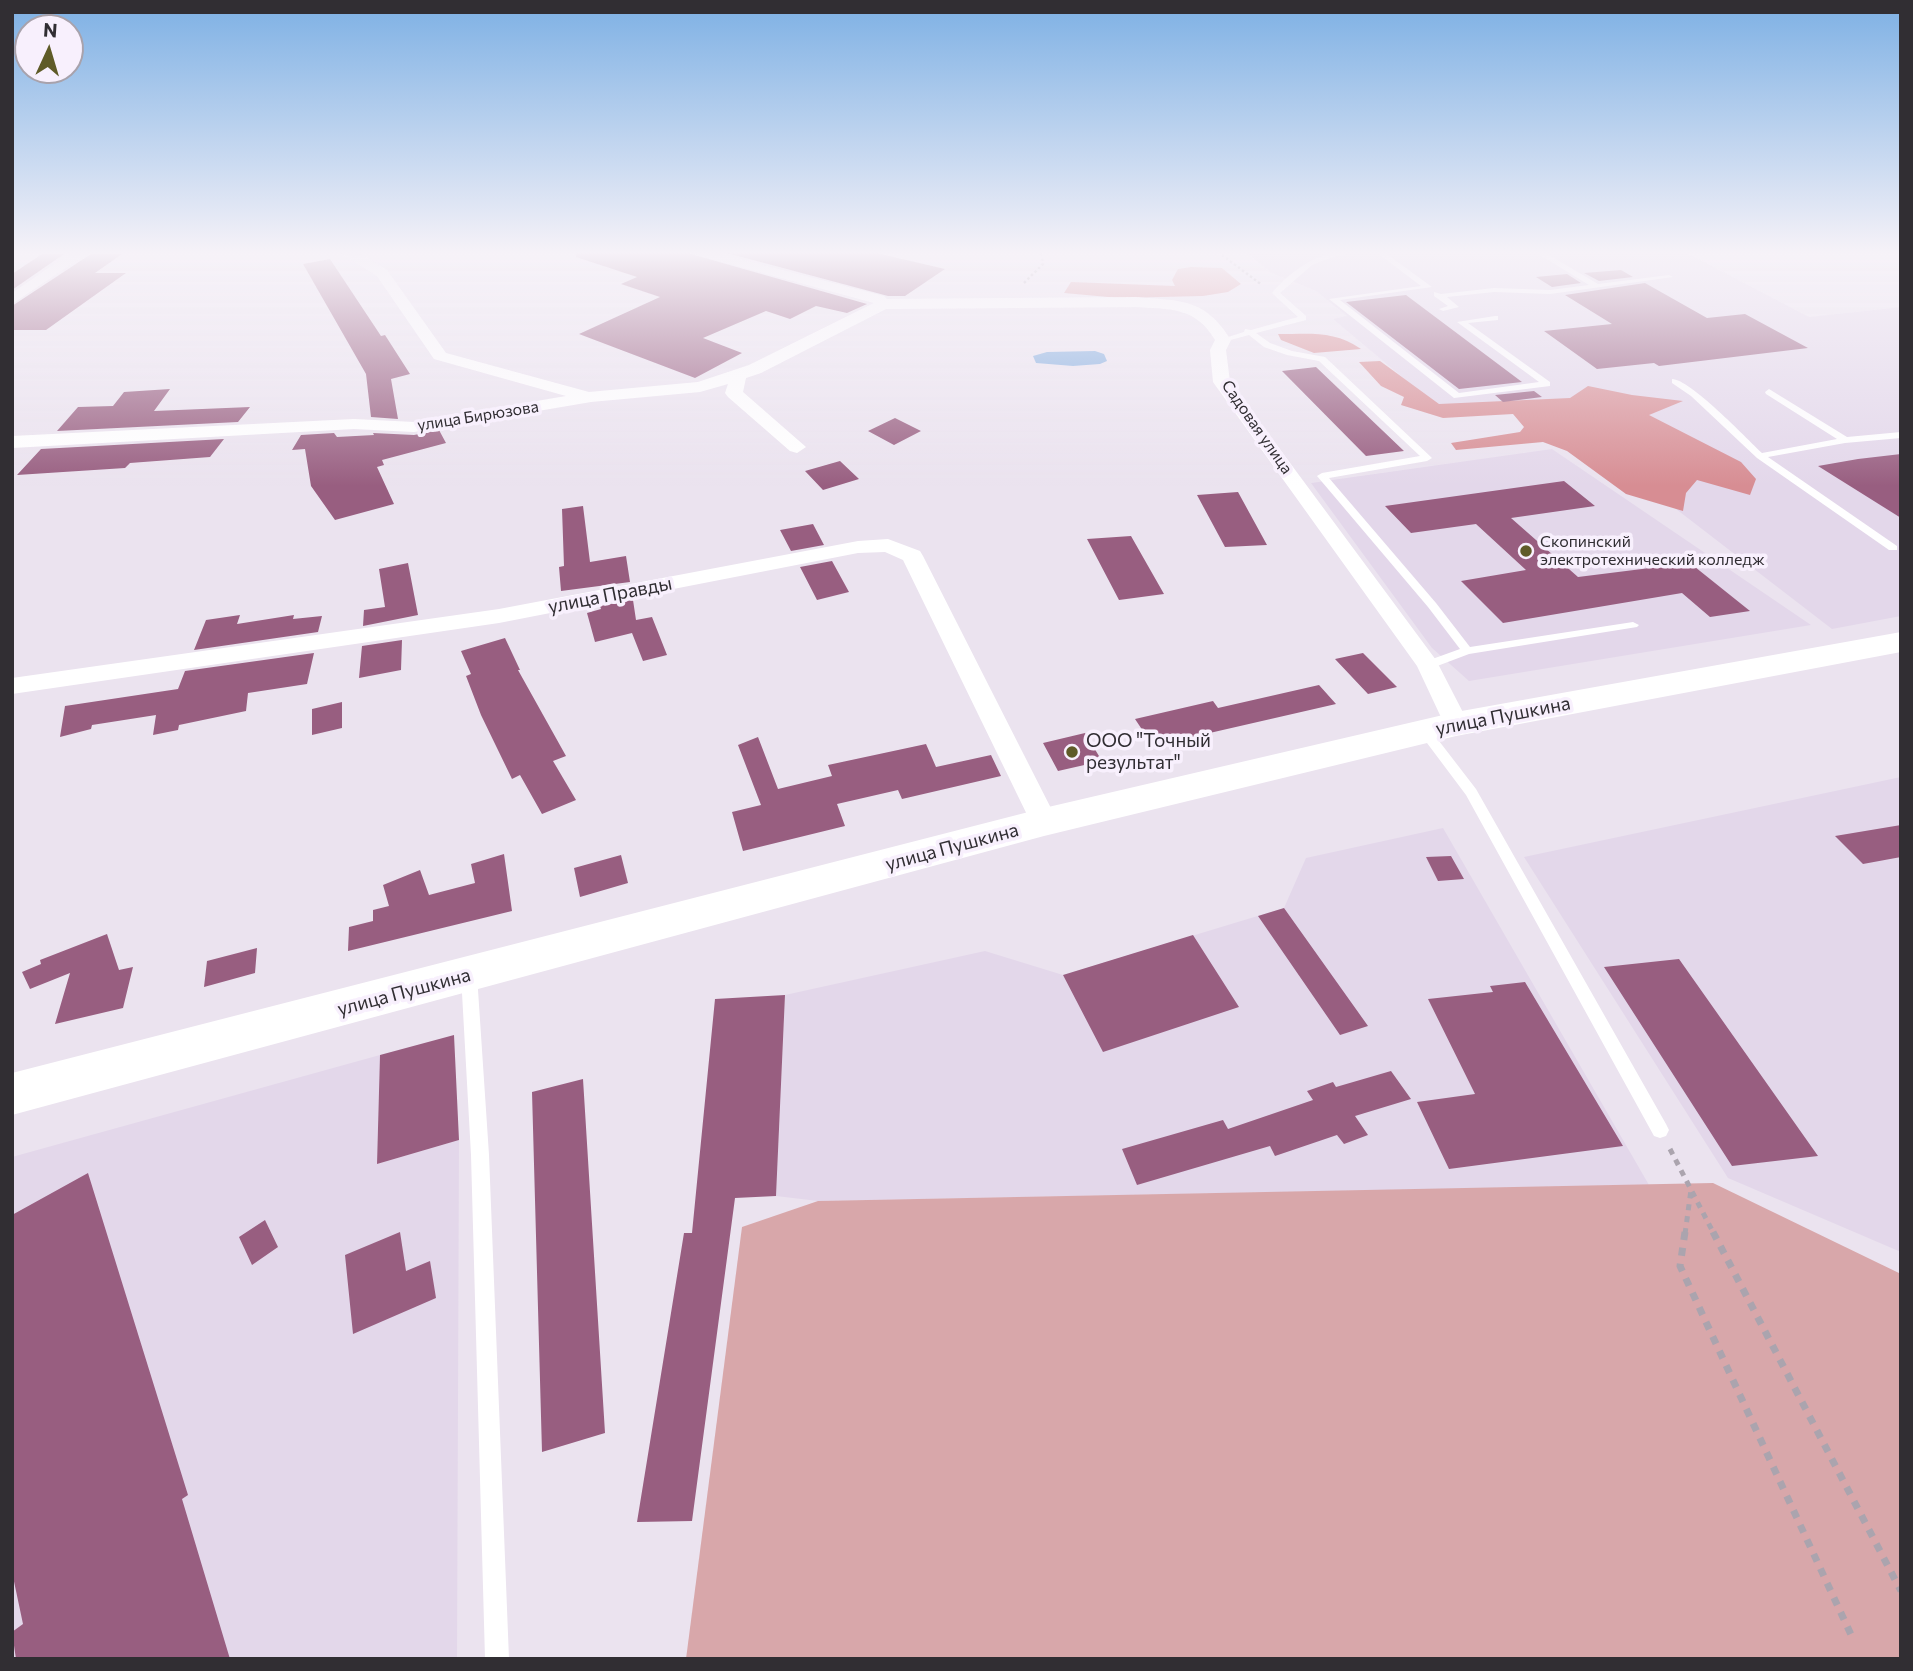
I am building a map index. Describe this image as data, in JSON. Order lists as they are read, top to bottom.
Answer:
{
  "streets": {
    "main road": ["улица Пушкина"],
    "street": ["улица Бирюзова", "Садовая улица", "улица Правды"]
  },
  "crossings": [
    ["Садовая улица", "улица Пушкина"],
    ["улица Правды", "улица Пушкина"]
  ],
  "places": ["Скопинский электротехнический колледж", "ООО \"Точный результат\""],
  "north": "top"
}
